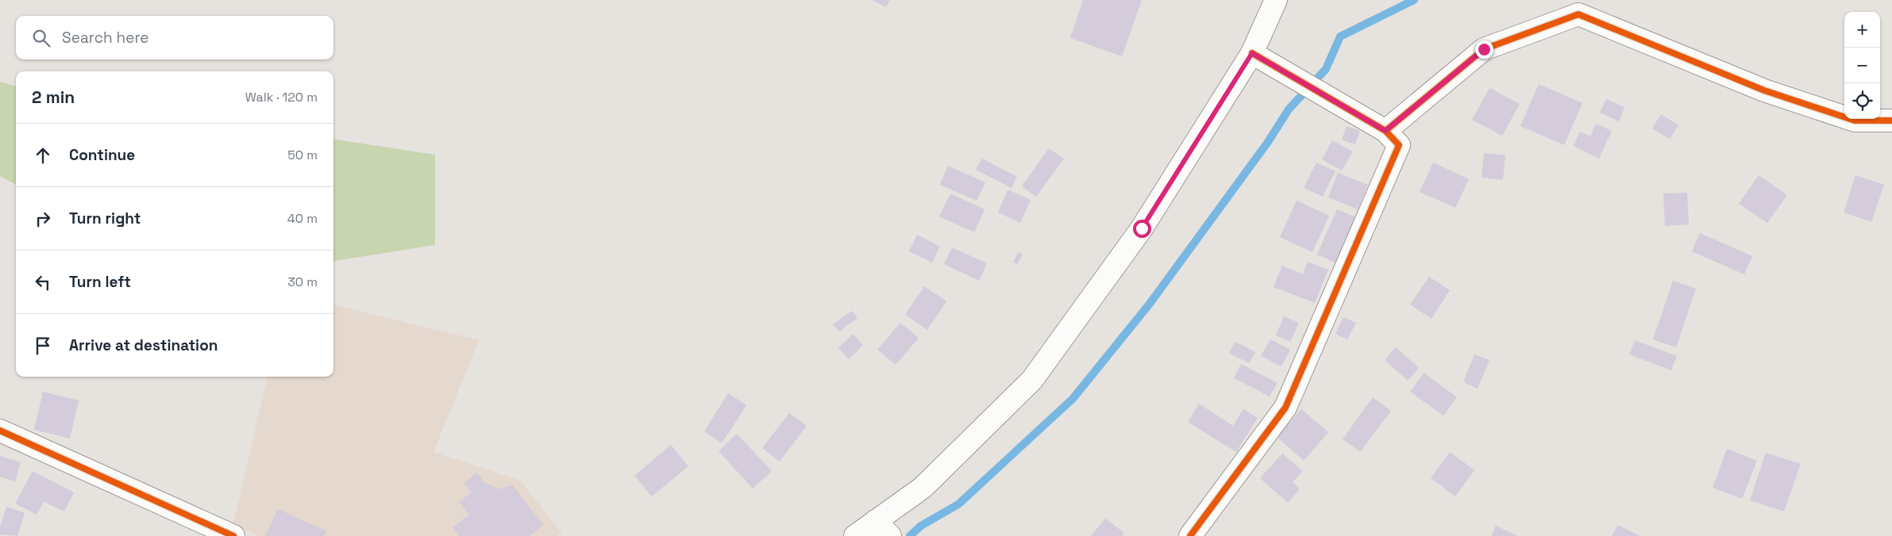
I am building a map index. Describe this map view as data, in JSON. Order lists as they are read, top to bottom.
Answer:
{
  "page": {
    "map_buttons": ["+", "−"],
    "search": "Search here",
    "heading": ["2 min", "Walk · 120 m"],
    "list": [
      ["Continue", "50 m"],
      ["Turn right", "40 m"],
      ["Turn left", "30 m"],
      "Arrive at destination"
    ]
  }
}
